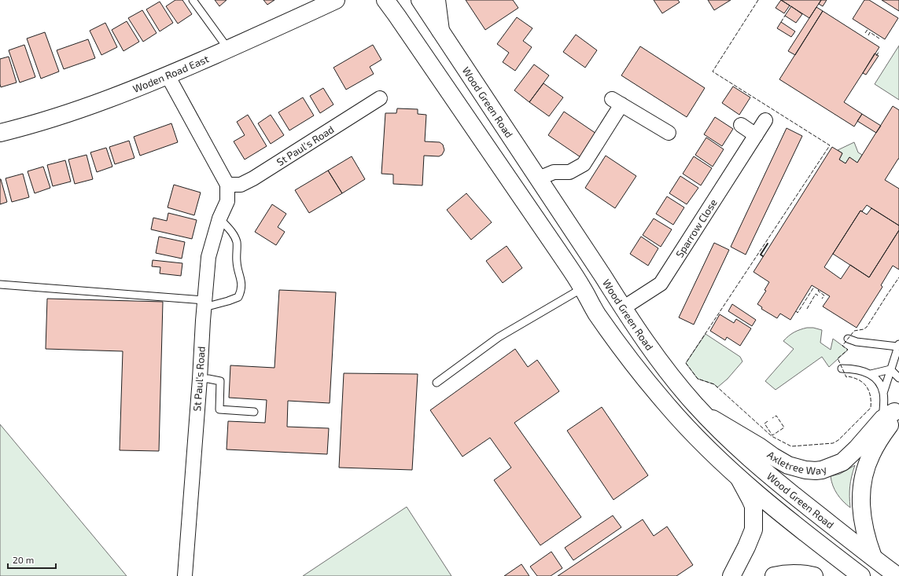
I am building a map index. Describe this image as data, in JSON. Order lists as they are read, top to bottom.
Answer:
{
  "streets": {
    "main road": ["Woden Road East", "Wood Green Road", "Axletree Way"],
    "street": ["St Paul's Road", "Sparrow Close"]
  },
  "crossings": [
    ["Wood Green Road", "Sparrow Close"],
    ["Wood Green Road", "Axletree Way"]
  ],
  "scale_bar": "20 m"
}
